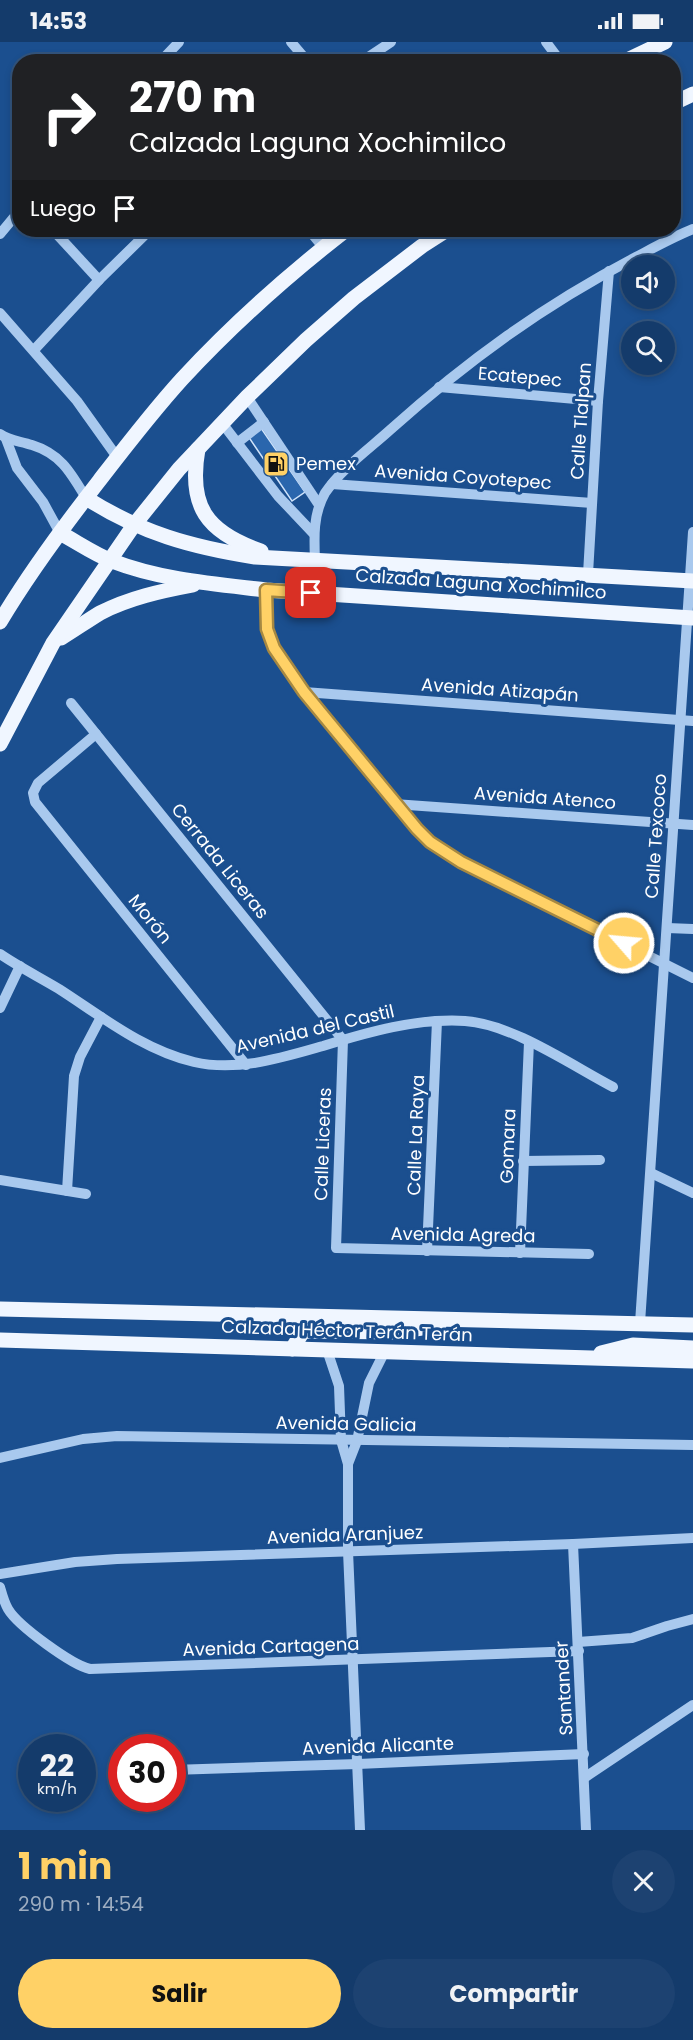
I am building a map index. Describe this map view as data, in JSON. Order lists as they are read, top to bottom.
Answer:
{
  "streets": {
    "main road": ["Calzada Laguna Xochimilco", "Calzada Héctor Terán Terán"],
    "street": [
      "Ecatepec",
      "Calle Tlalpan",
      "Avenida Coyotepec",
      "Avenida Atizapán",
      "Avenida Atenco",
      "Calle Texcoco",
      "Cerrada Liceras",
      "Morón",
      "Avenida del Castil",
      "Calle La Raya",
      "Calle Liceras",
      "Gomara",
      "Avenida Agreda",
      "Avenida Galicia",
      "Avenida Aranjuez",
      "Avenida Cartagena",
      "Santander",
      "Avenida Alicante"
    ]
  },
  "crossings": [
    ["Ecatepec", "Calle Tlalpan"],
    ["Calle Tlalpan", "Avenida Coyotepec"],
    ["Calle Tlalpan", "Calzada Laguna Xochimilco"],
    ["Calzada Laguna Xochimilco", "Calle Texcoco"],
    ["Avenida Atizapán", "Calle Texcoco"],
    ["Avenida Atenco", "Calle Texcoco"],
    ["Calle Texcoco", "Calzada Héctor Terán Terán"],
    ["Cerrada Liceras", "Morón"],
    ["Cerrada Liceras", "Avenida del Castil"],
    ["Cerrada Liceras", "Calle Liceras"],
    ["Morón", "Avenida del Castil"],
    ["Avenida del Castil", "Calle La Raya"],
    ["Avenida del Castil", "Calle Liceras"],
    ["Avenida del Castil", "Gomara"],
    ["Calle La Raya", "Avenida Agreda"],
    ["Calle Liceras", "Avenida Agreda"],
    ["Gomara", "Avenida Agreda"],
    ["Avenida Aranjuez", "Santander"],
    ["Avenida Cartagena", "Santander"],
    ["Santander", "Avenida Alicante"]
  ],
  "places": {
    "fuel station": ["Pemex"]
  },
  "page": {
    "status": "14:53",
    "turn": ["270 m", "Calzada Laguna Xochimilco"],
    "then": "Luego",
    "speed": "22 km/h",
    "limit": "30",
    "heading": ["1 min", "290 m · 14:54"],
    "buttons": ["Salir", "Compartir"]
  }
}
